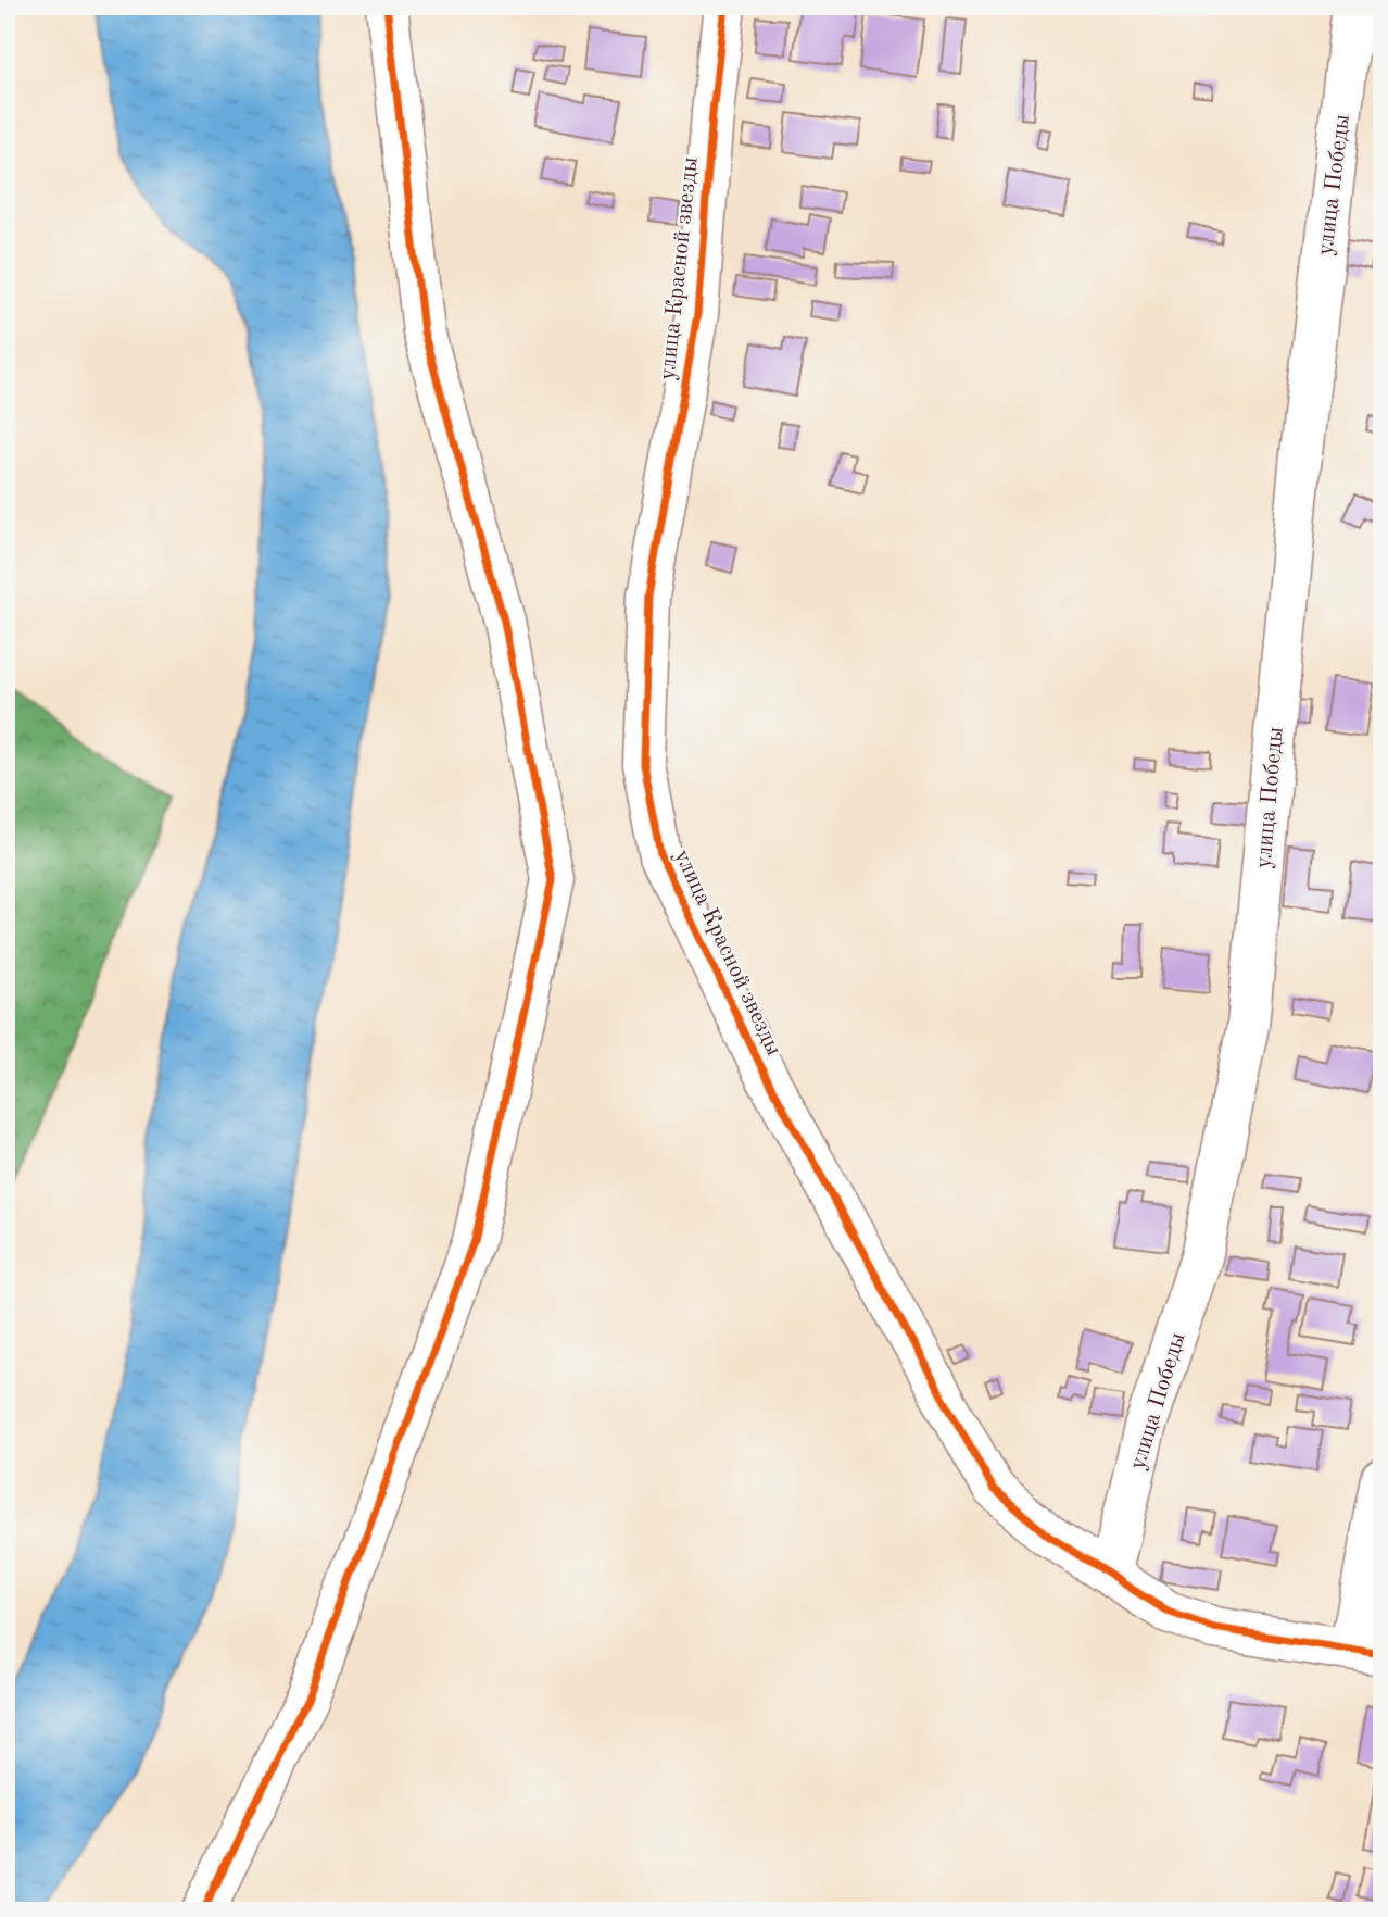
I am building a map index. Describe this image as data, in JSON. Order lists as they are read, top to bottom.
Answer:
{
  "streets": {
    "street": ["улица Победы", "улица Красной звезды"]
  },
  "crossings": [
    ["улица Победы", "улица Красной звезды"]
  ]
}
